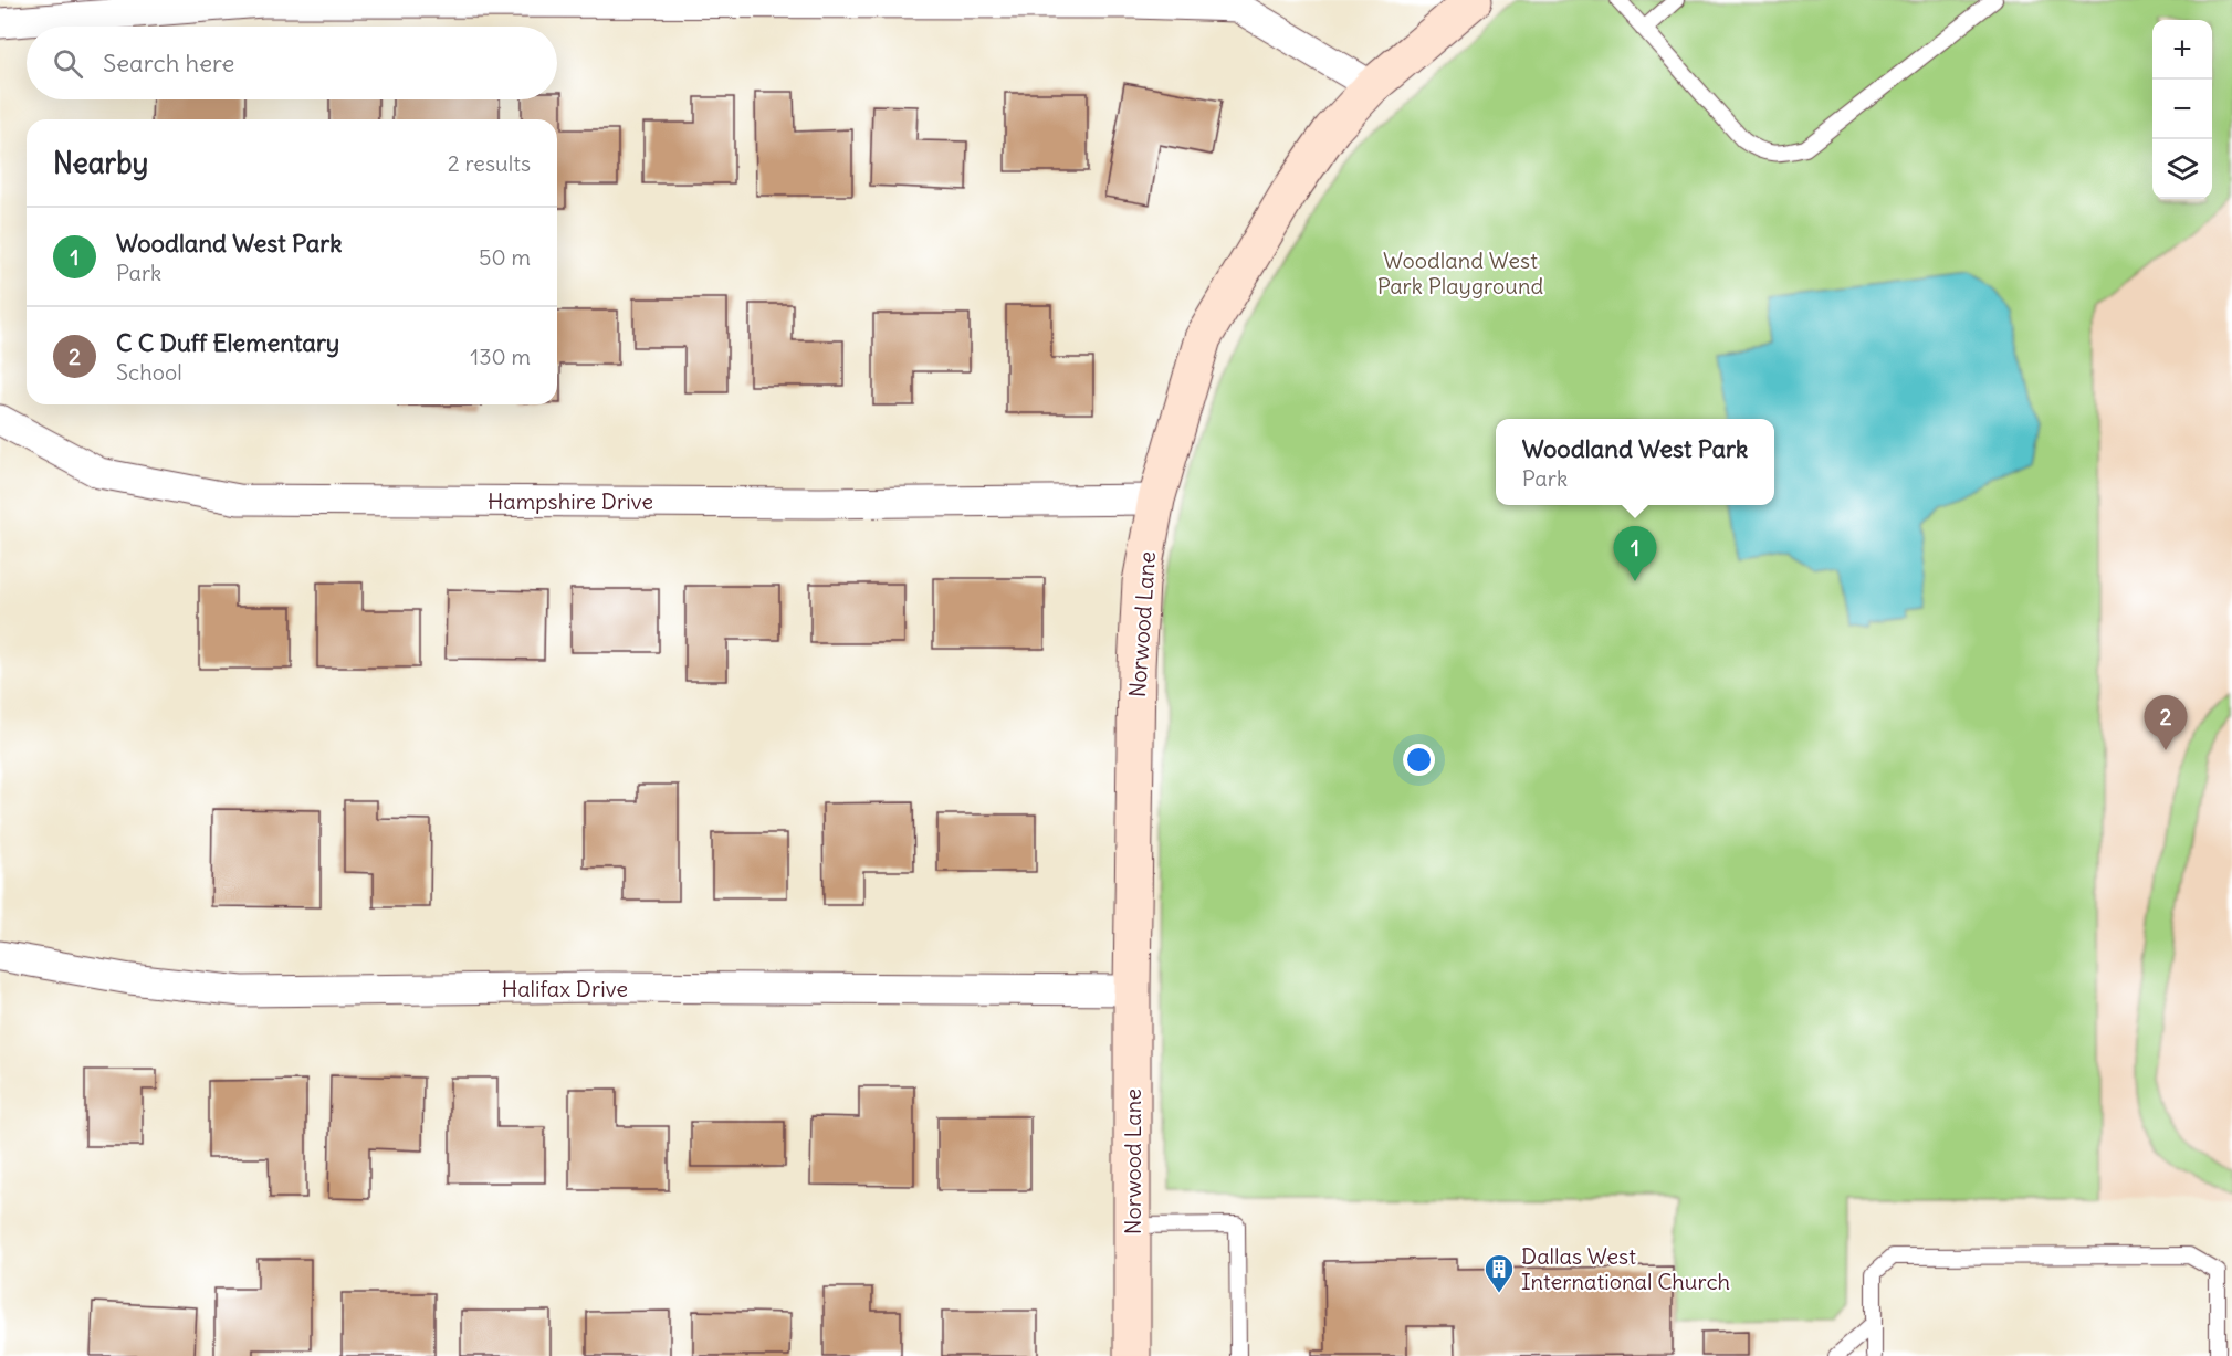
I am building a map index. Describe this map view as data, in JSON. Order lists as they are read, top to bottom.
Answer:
{
  "streets": {
    "street": ["Hampshire Drive", "Norwood Lane", "Halifax Drive"]
  },
  "crossings": [
    ["Hampshire Drive", "Norwood Lane"],
    ["Norwood Lane", "Halifax Drive"]
  ],
  "parks": ["Woodland West Park Playground"],
  "places": {
    "building": ["Dallas West International Church"]
  },
  "page": {
    "map_buttons": ["+", "−"],
    "search": "Search here",
    "heading": ["Nearby", "2 results"],
    "list": [
      {
        "mark": "1",
        "name": "Woodland West Park",
        "note": "Park",
        "value": "50 m"
      },
      {
        "mark": "2",
        "name": "C C Duff Elementary",
        "note": "School",
        "value": "130 m"
      }
    ],
    "popup": ["Woodland West Park", "Park"],
    "pins": ["1", "2"]
  }
}
